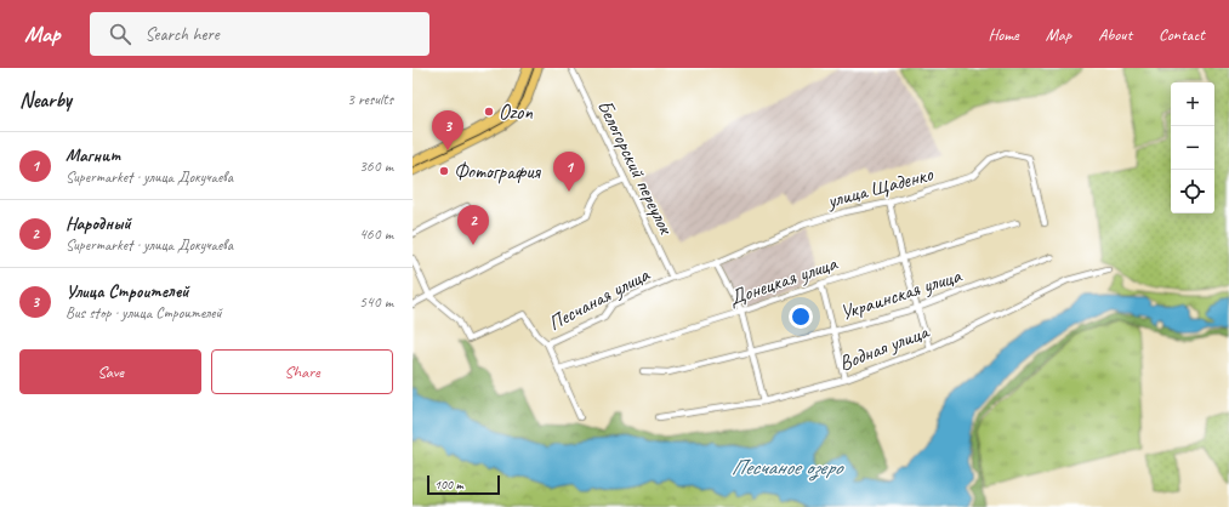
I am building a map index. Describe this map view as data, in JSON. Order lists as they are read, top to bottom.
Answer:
{
  "streets": {
    "street": [
      "Белогорский переулок",
      "улица Щаденко",
      "Донецкая улица",
      "Украинская улица",
      "Песчаная улица",
      "Водная улица"
    ]
  },
  "crossings": [
    ["Белогорский переулок", "улица Щаденко"],
    ["Белогорский переулок", "Песчаная улица"],
    ["улица Щаденко", "Песчаная улица"]
  ],
  "water": ["Песчаное озеро"],
  "places": ["Ozon", "Фотография"],
  "scale_bar": "100 m",
  "page": {
    "header": "Map",
    "search": "Search here",
    "nav": [
      "Home",
      "Map",
      "About",
      "Contact"
    ],
    "heading": ["Nearby", "3 results"],
    "map_buttons": ["+", "−"],
    "pins": ["3", "1", "2"],
    "list": [
      {
        "mark": "1",
        "name": "Магнит",
        "note": "Supermarket · улица Докучаева",
        "value": "360 m"
      },
      {
        "mark": "2",
        "name": "Народный",
        "note": "Supermarket · улица Докучаева",
        "value": "460 m"
      },
      {
        "mark": "3",
        "name": "Улица Строителей",
        "note": "Bus stop · улица Строителей",
        "value": "540 m"
      }
    ],
    "buttons": ["Save", "Share"],
    "scale": "100 m"
  }
}
